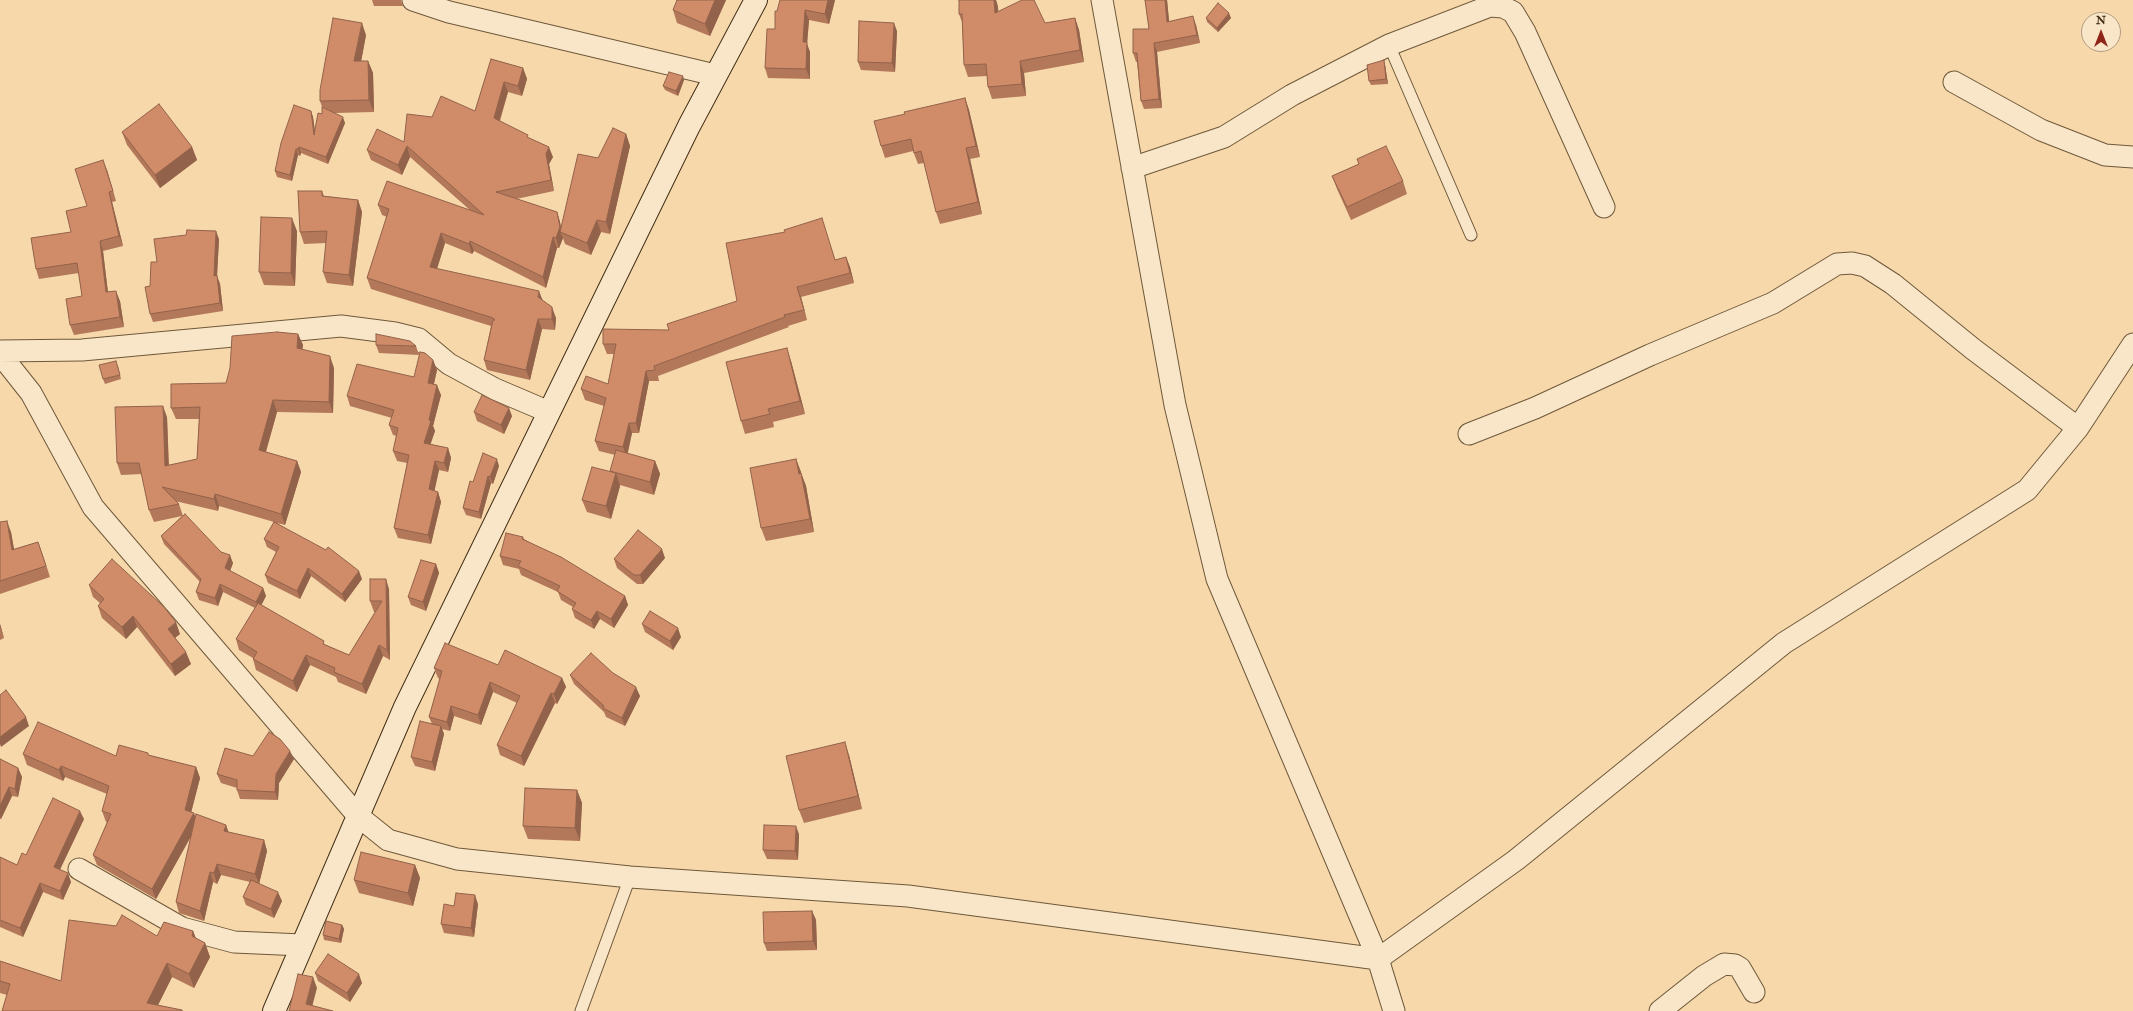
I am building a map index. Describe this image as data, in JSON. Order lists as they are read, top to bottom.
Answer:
{
  "north": "top"
}
